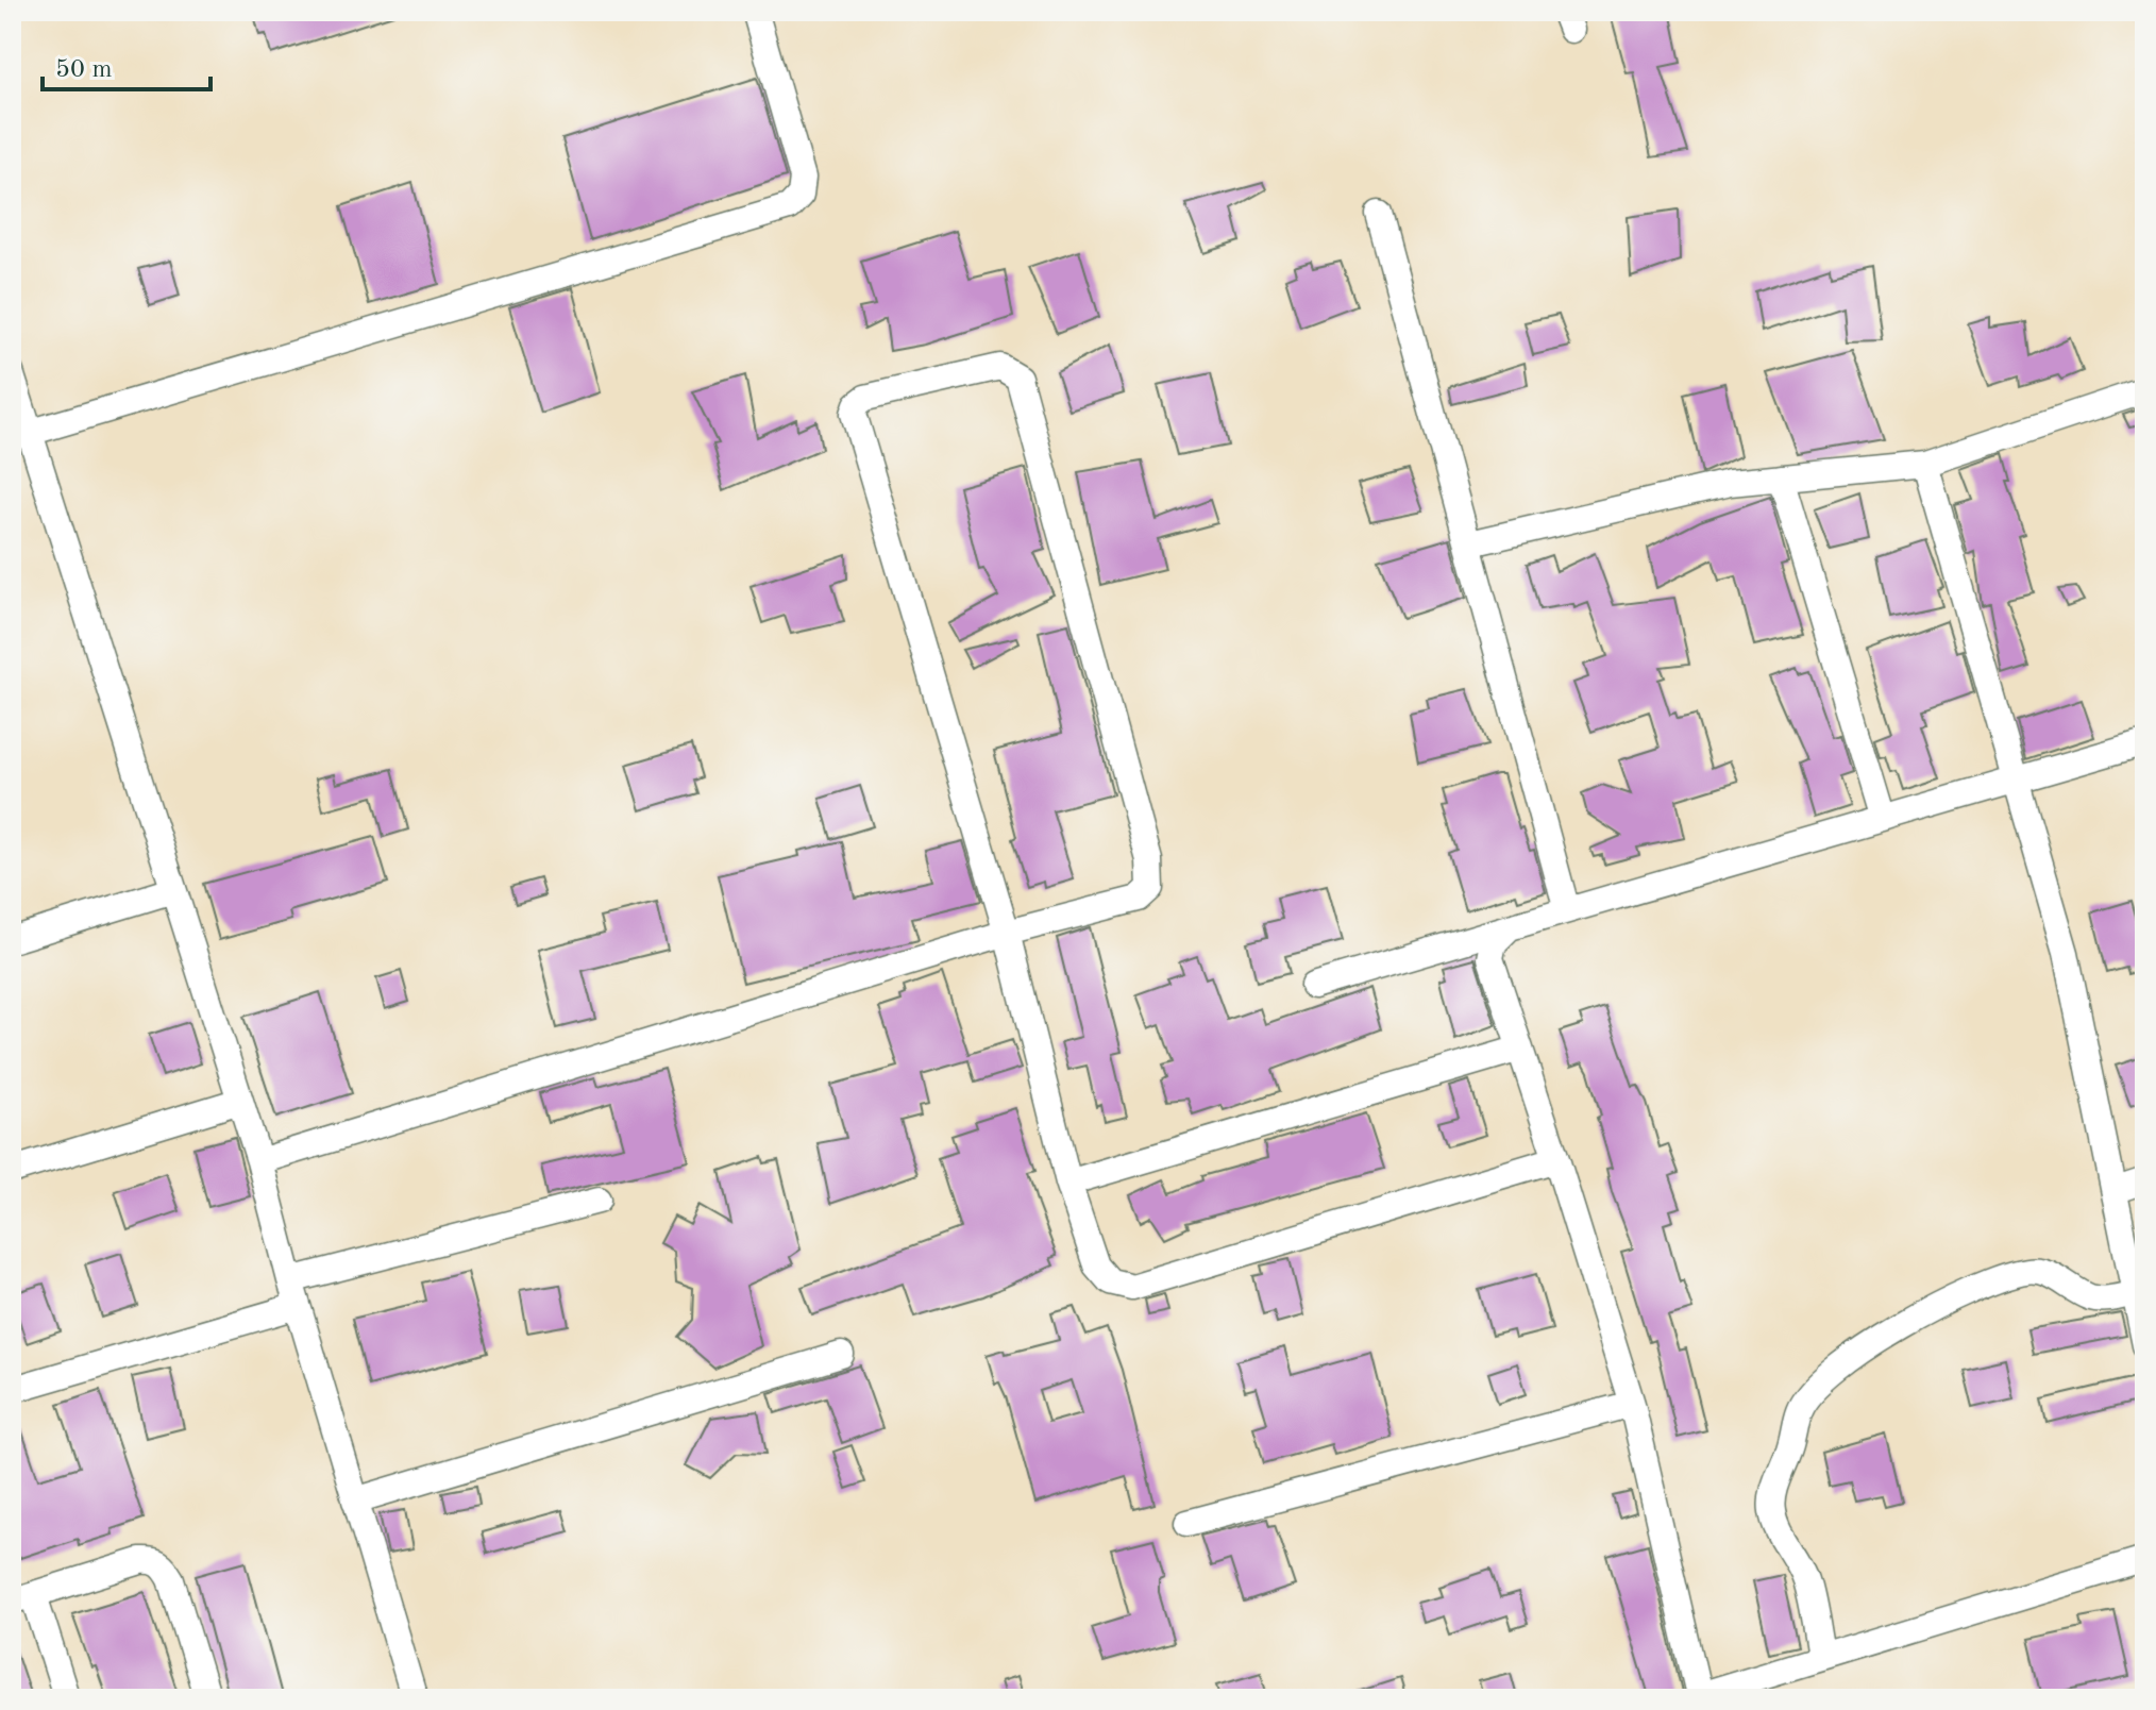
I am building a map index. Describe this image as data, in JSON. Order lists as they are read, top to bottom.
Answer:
{
  "scale_bar": "50 m"
}
